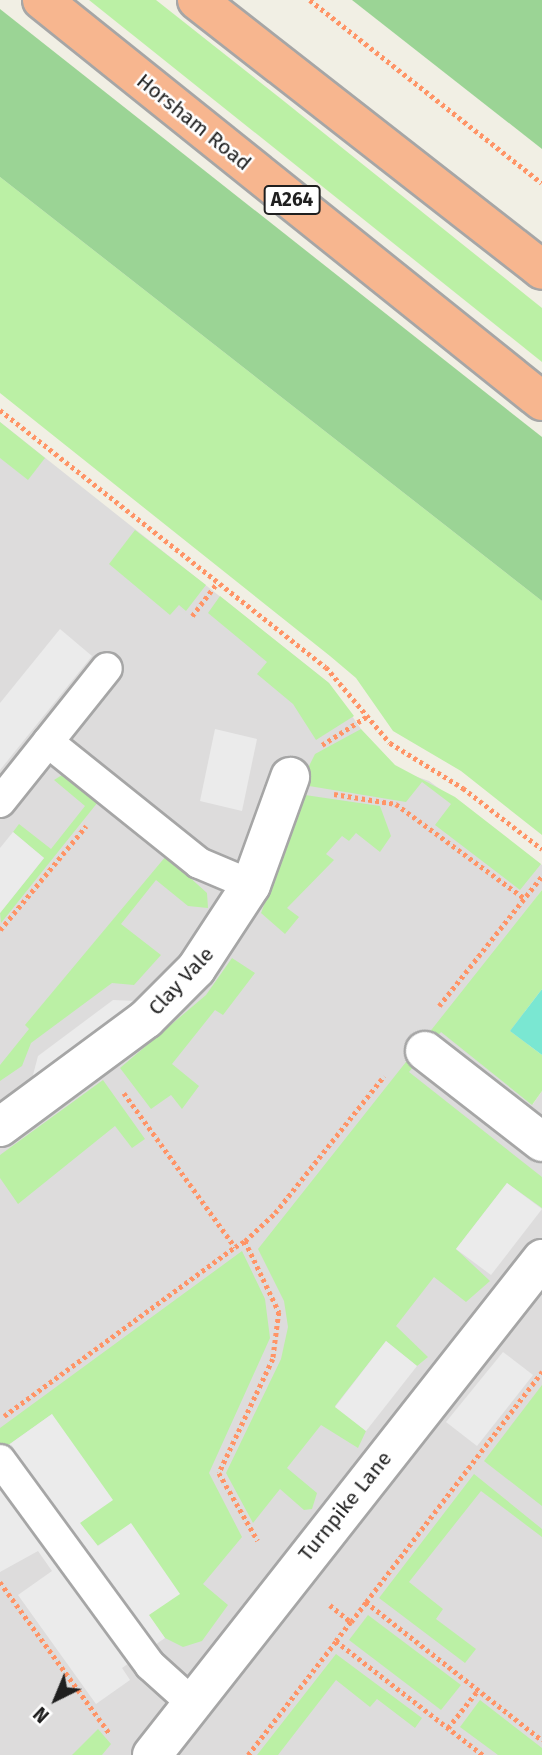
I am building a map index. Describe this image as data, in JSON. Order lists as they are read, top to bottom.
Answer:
{
  "streets": {
    "highway": ["Horsham Road", "A264"],
    "street": ["Clay Vale", "Turnpike Lane"]
  },
  "north": "bottom left"
}
